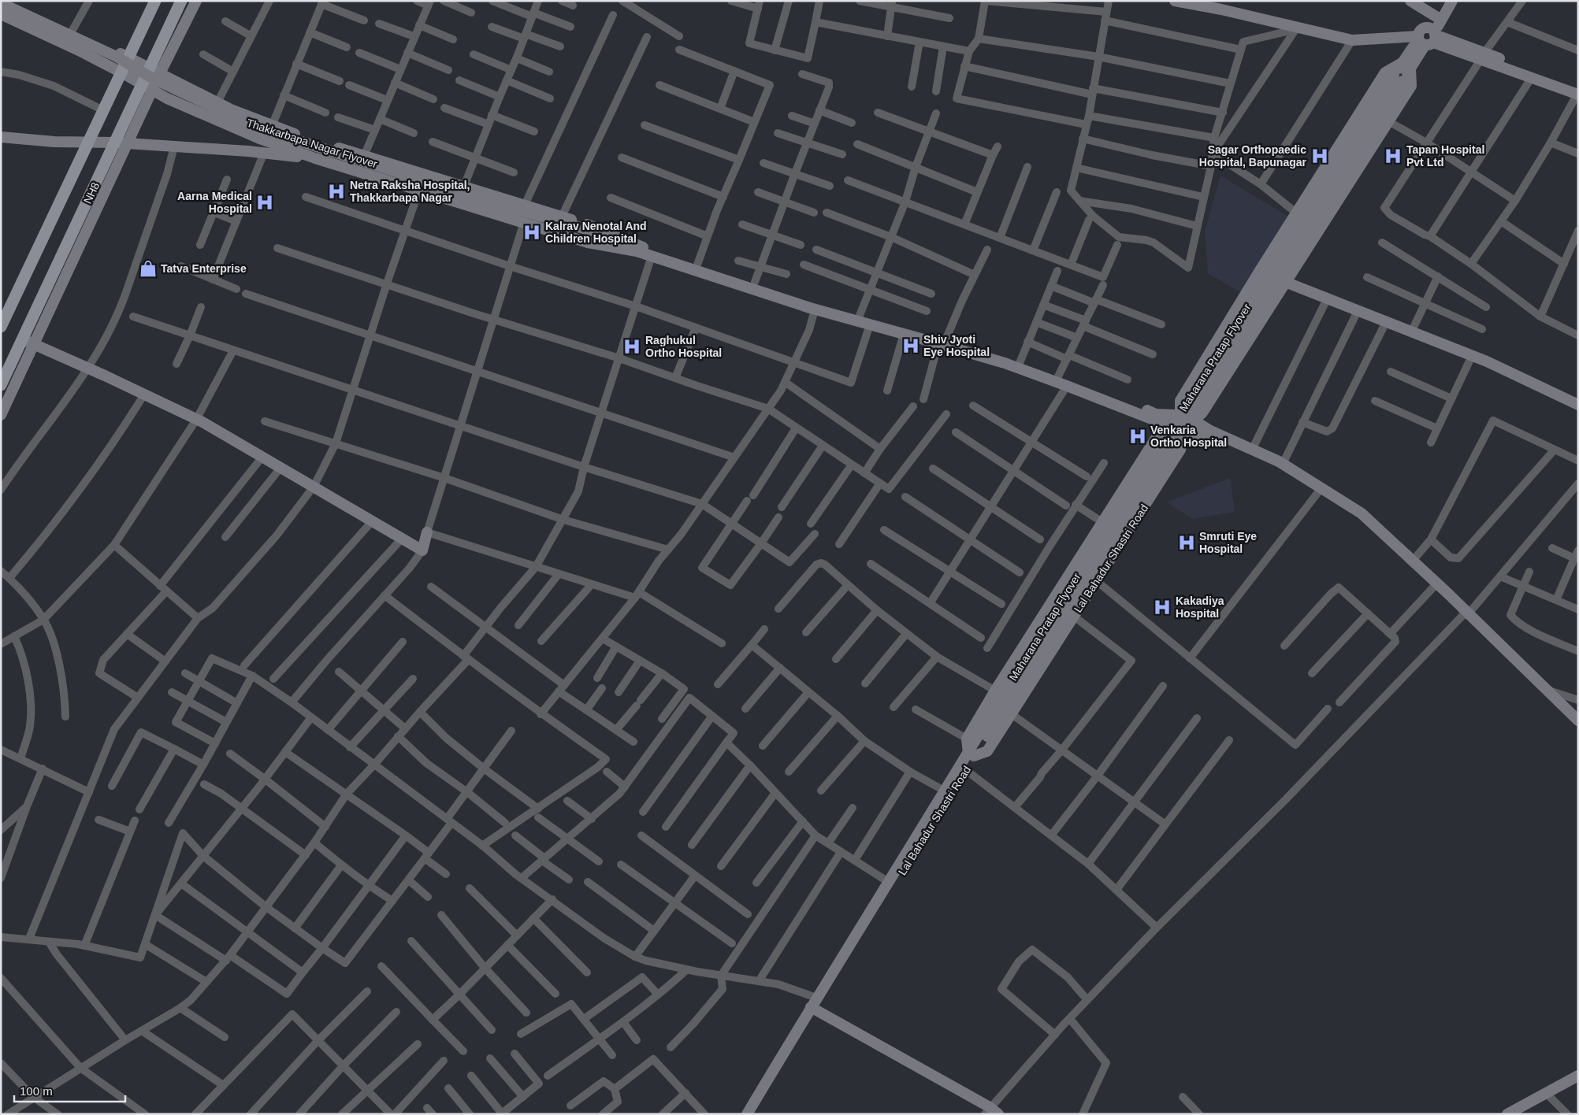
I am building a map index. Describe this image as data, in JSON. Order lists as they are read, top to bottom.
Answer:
{
  "streets": {
    "main road": ["NH8"],
    "street": ["Thakkarbapa Nagar Flyover", "Maharana Pratap Flyover", "Lal Bahadur Shastri Road"]
  },
  "crossings": [
    ["Maharana Pratap Flyover", "Lal Bahadur Shastri Road"]
  ],
  "places": {
    "hospital": [
      "Sagar Orthopaedic Hospital, Bapunagar",
      "Tapan Hospital Pvt Ltd",
      "Netra Raksha Hospital, Thakkarbapa Nagar",
      "Aarna Medical Hospital",
      "Kalrav Nenotal And Children Hospital",
      "Shiv Jyoti Eye Hospital",
      "Raghukul Ortho Hospital",
      "Venkaria Ortho Hospital",
      "Smruti Eye Hospital",
      "Kakadiya Hospital"
    ],
    "shop": ["Tatva Enterprise"]
  },
  "scale_bar": "100 m"
}
